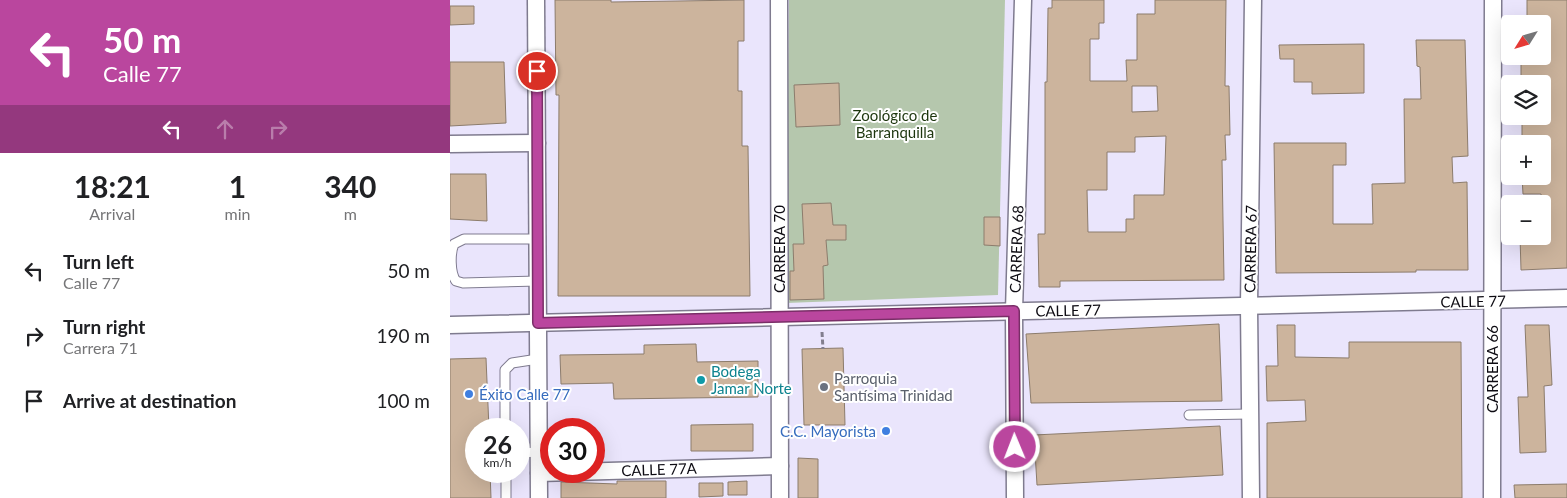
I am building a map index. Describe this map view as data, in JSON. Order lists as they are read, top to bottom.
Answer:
{
  "streets": {
    "street": [
      "CARRERA 70",
      "CARRERA 68",
      "CARRERA 67",
      "CALLE 77",
      "CARRERA 66",
      "CALLE 77A"
    ]
  },
  "crossings": [
    ["CARRERA 70", "CALLE 77"],
    ["CARRERA 70", "CALLE 77A"],
    ["CARRERA 68", "CALLE 77"],
    ["CARRERA 67", "CALLE 77"],
    ["CALLE 77", "CARRERA 66"]
  ],
  "parks": ["Zoológico de Barranquilla"],
  "places": [
    "Bodega Jamar Norte",
    "Parroquia Santísima Trinidad",
    "Éxito Calle 77",
    "C.C. Mayorista"
  ],
  "north": "bottom left",
  "page": {
    "turn": ["50 m", "Calle 77"],
    "map_buttons": ["+", "−"],
    "eta": [
      "18:21",
      "Arrival",
      "1",
      "min",
      "340",
      "m"
    ],
    "list": [
      {
        "name": "Turn left",
        "note": "Calle 77",
        "value": "50 m"
      },
      {
        "name": "Turn right",
        "note": "Carrera 71",
        "value": "190 m"
      },
      {
        "name": "Arrive at destination",
        "value": "100 m"
      }
    ],
    "speed": "26 km/h",
    "limit": "30"
  }
}
